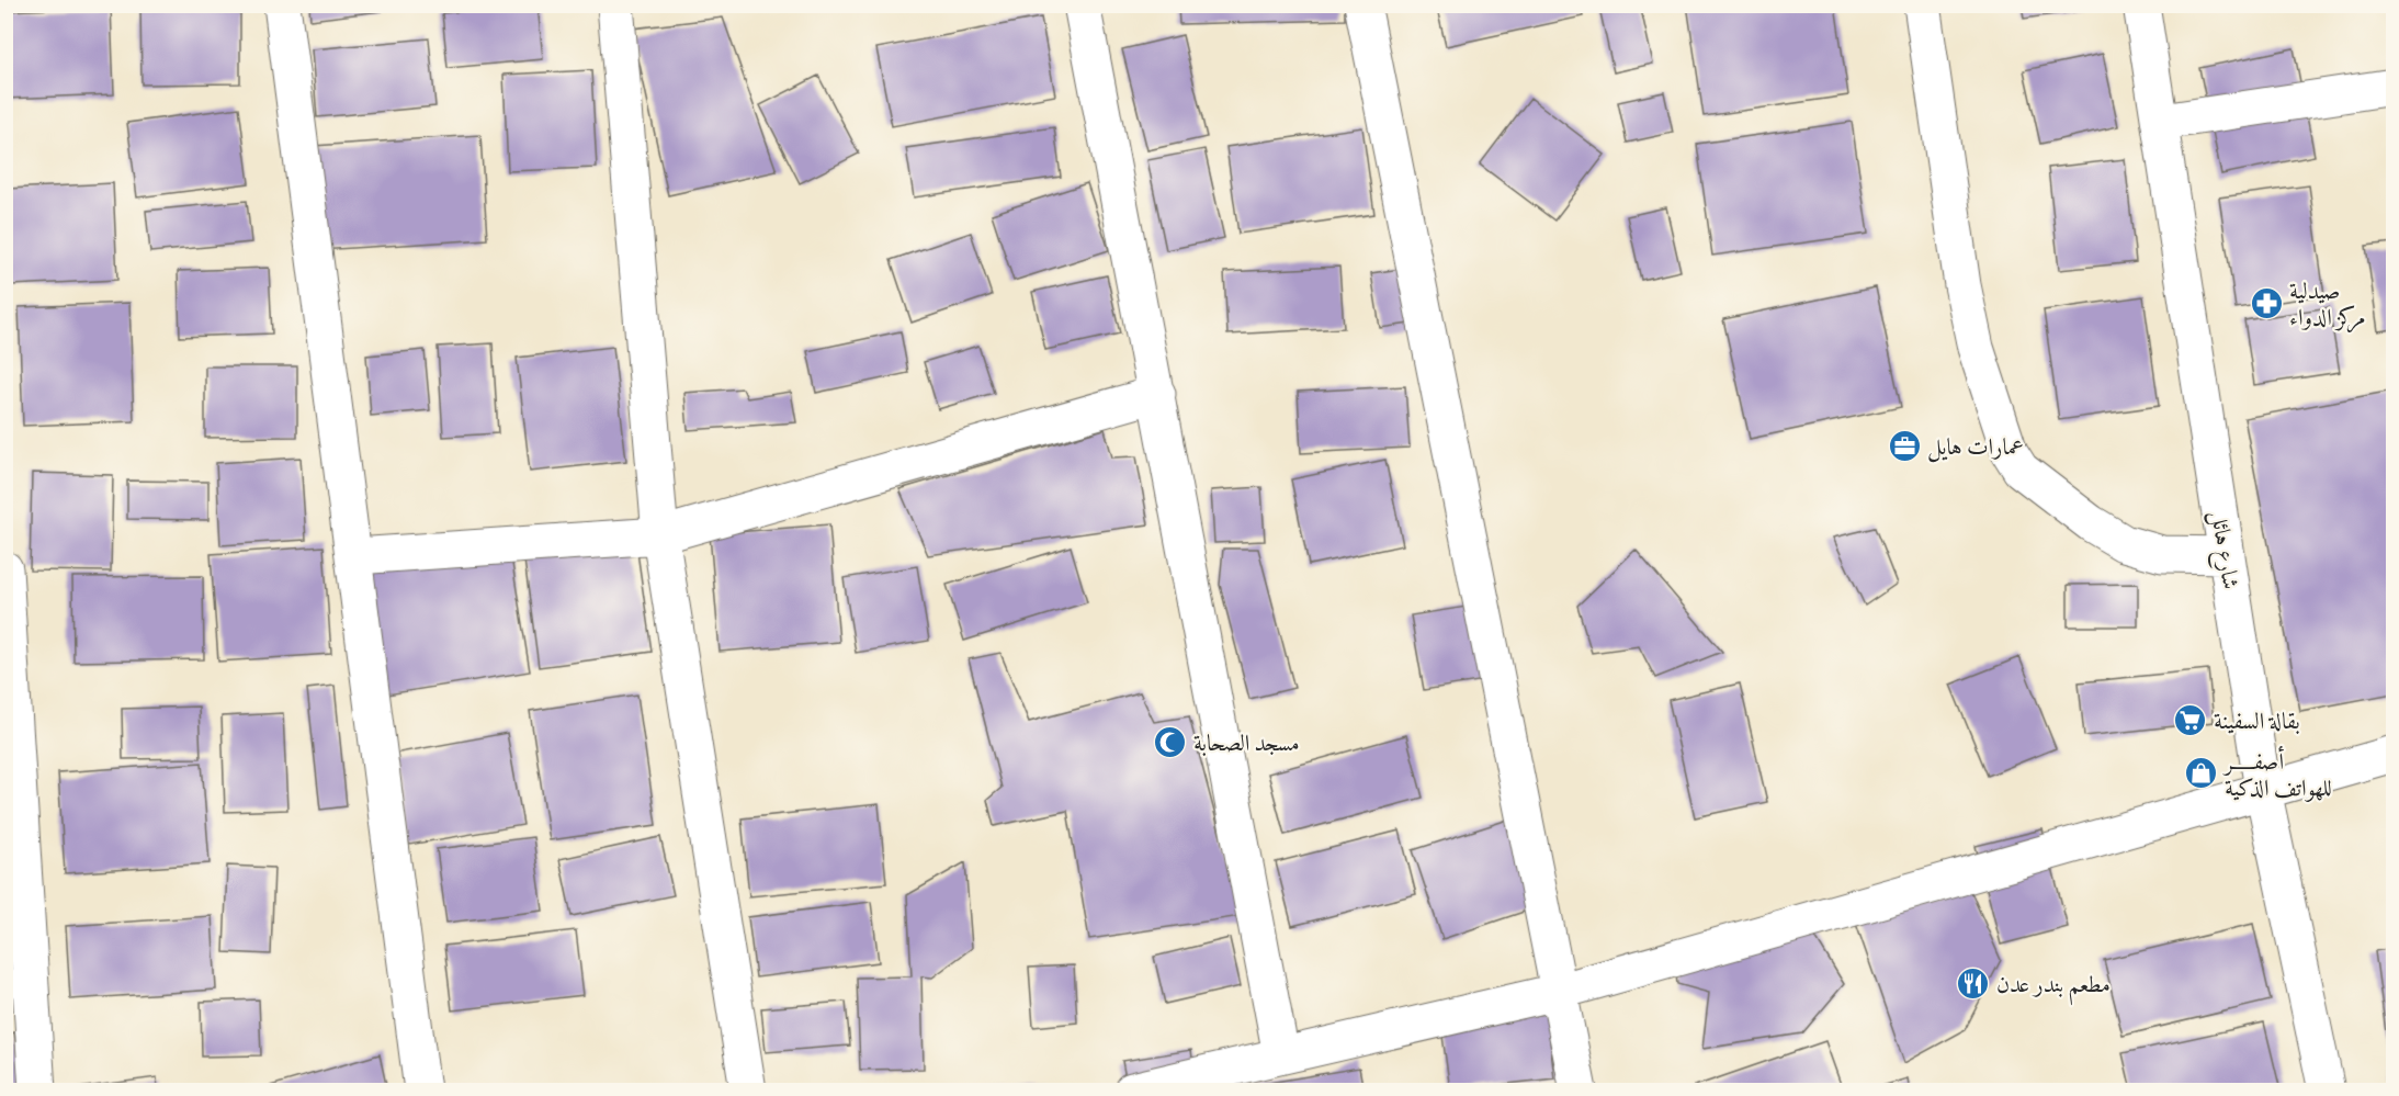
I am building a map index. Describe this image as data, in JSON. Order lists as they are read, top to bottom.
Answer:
{
  "streets": {
    "street": ["شارع هائل"]
  },
  "places": {
    "pharmacy": ["صيدلية مركز الدواء"],
    "office": ["عمارات هايل"],
    "supermarket": ["بقالة السفينة"],
    "mosque": ["مسجد الصحابة"],
    "shop": ["أصفـــــر للهواتف الذكية"],
    "restaurant": ["مطعم بندر عدن"]
  }
}
